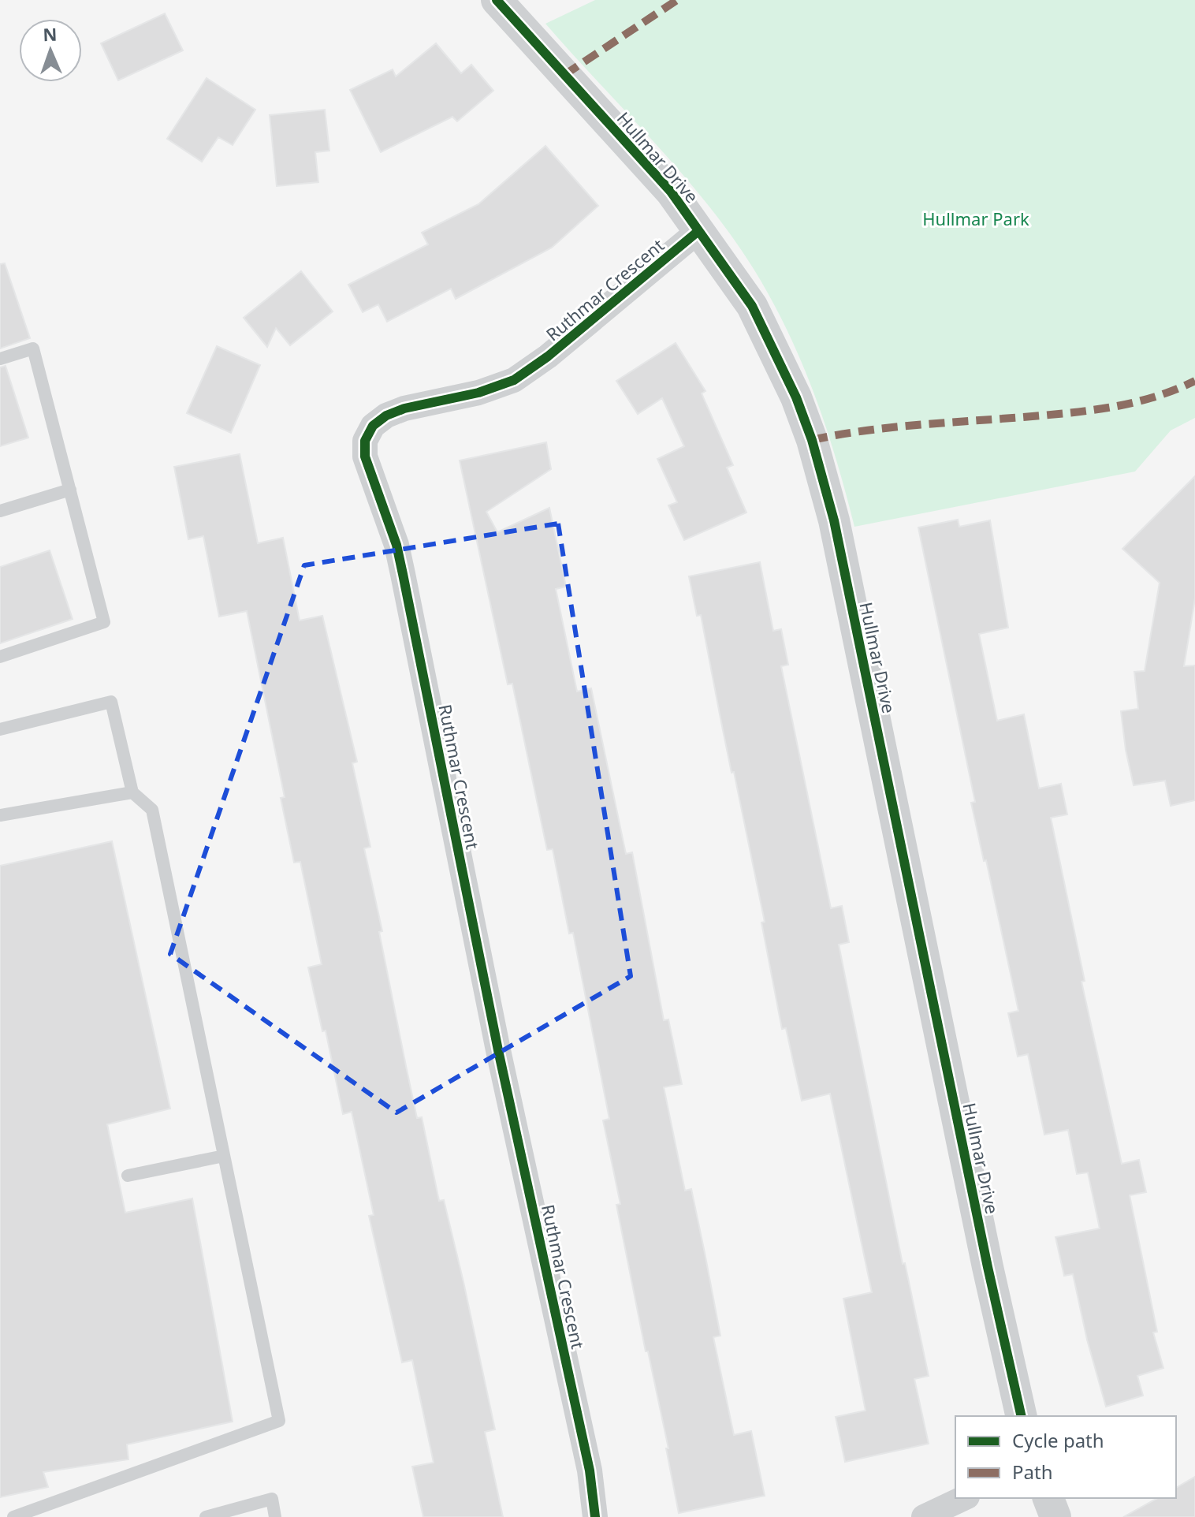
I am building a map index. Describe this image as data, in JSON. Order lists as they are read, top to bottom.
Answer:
{
  "streets": {
    "street": ["Hullmar Drive", "Ruthmar Crescent"]
  },
  "crossings": [
    ["Hullmar Drive", "Ruthmar Crescent"]
  ],
  "parks": ["Hullmar Park"],
  "legend": ["Cycle path", "Path"],
  "north": "top"
}
